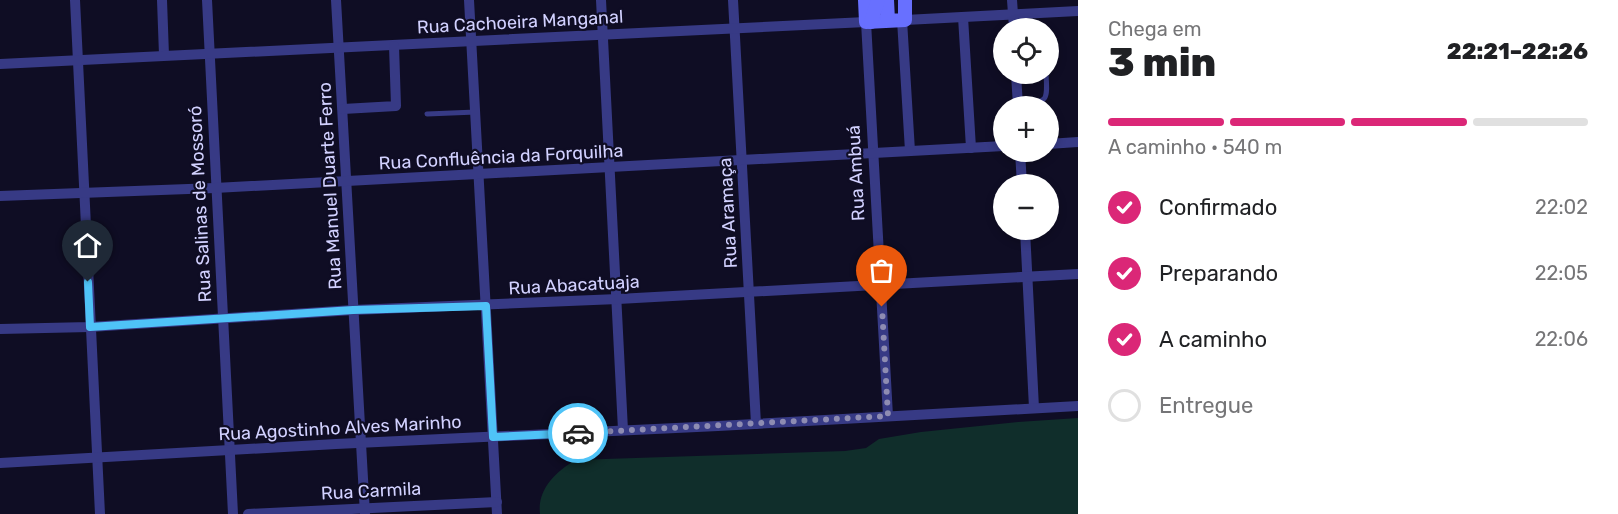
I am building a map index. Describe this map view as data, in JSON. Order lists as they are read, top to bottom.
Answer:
{
  "streets": {
    "street": [
      "Rua Cachoeira Manganal",
      "Rua Confluência da Forquilha",
      "Rua Ambuá",
      "Rua Manuel Duarte Ferro",
      "Rua Salinas de Mossoró",
      "Rua Aramaça",
      "Rua Abacatuaja",
      "Rua Agostinho Alves Marinho",
      "Rua Carmila"
    ]
  },
  "crossings": [
    ["Rua Cachoeira Manganal", "Rua Ambuá"],
    ["Rua Cachoeira Manganal", "Rua Manuel Duarte Ferro"],
    ["Rua Cachoeira Manganal", "Rua Salinas de Mossoró"],
    ["Rua Cachoeira Manganal", "Rua Aramaça"],
    ["Rua Confluência da Forquilha", "Rua Ambuá"],
    ["Rua Confluência da Forquilha", "Rua Manuel Duarte Ferro"],
    ["Rua Confluência da Forquilha", "Rua Salinas de Mossoró"],
    ["Rua Confluência da Forquilha", "Rua Aramaça"],
    ["Rua Ambuá", "Rua Abacatuaja"],
    ["Rua Ambuá", "Rua Agostinho Alves Marinho"],
    ["Rua Manuel Duarte Ferro", "Rua Abacatuaja"],
    ["Rua Manuel Duarte Ferro", "Rua Agostinho Alves Marinho"],
    ["Rua Manuel Duarte Ferro", "Rua Carmila"],
    ["Rua Salinas de Mossoró", "Rua Abacatuaja"],
    ["Rua Salinas de Mossoró", "Rua Agostinho Alves Marinho"],
    ["Rua Aramaça", "Rua Abacatuaja"],
    ["Rua Aramaça", "Rua Agostinho Alves Marinho"]
  ],
  "page": {
    "heading": ["3 min", "Chega em", "22:21–22:26"],
    "map_buttons": ["+", "−"],
    "bar": "A caminho · 540 m",
    "list": [
      ["Confirmado", "22:02"],
      ["Preparando", "22:05"],
      ["A caminho", "22:06"],
      "Entregue"
    ]
  }
}
